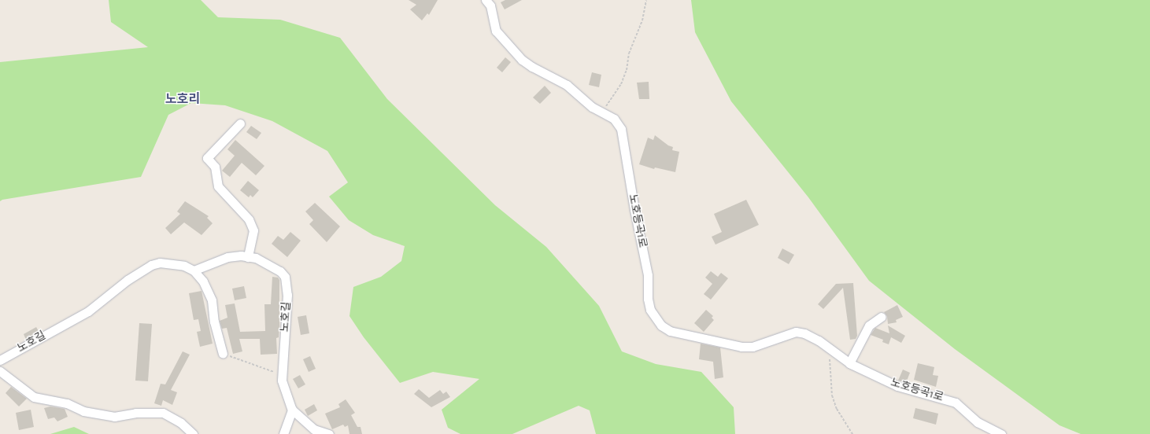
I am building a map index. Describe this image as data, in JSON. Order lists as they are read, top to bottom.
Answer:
{
  "streets": {
    "street": ["노호등곡1로", "노호길"]
  },
  "districts": ["노호리"]
}
